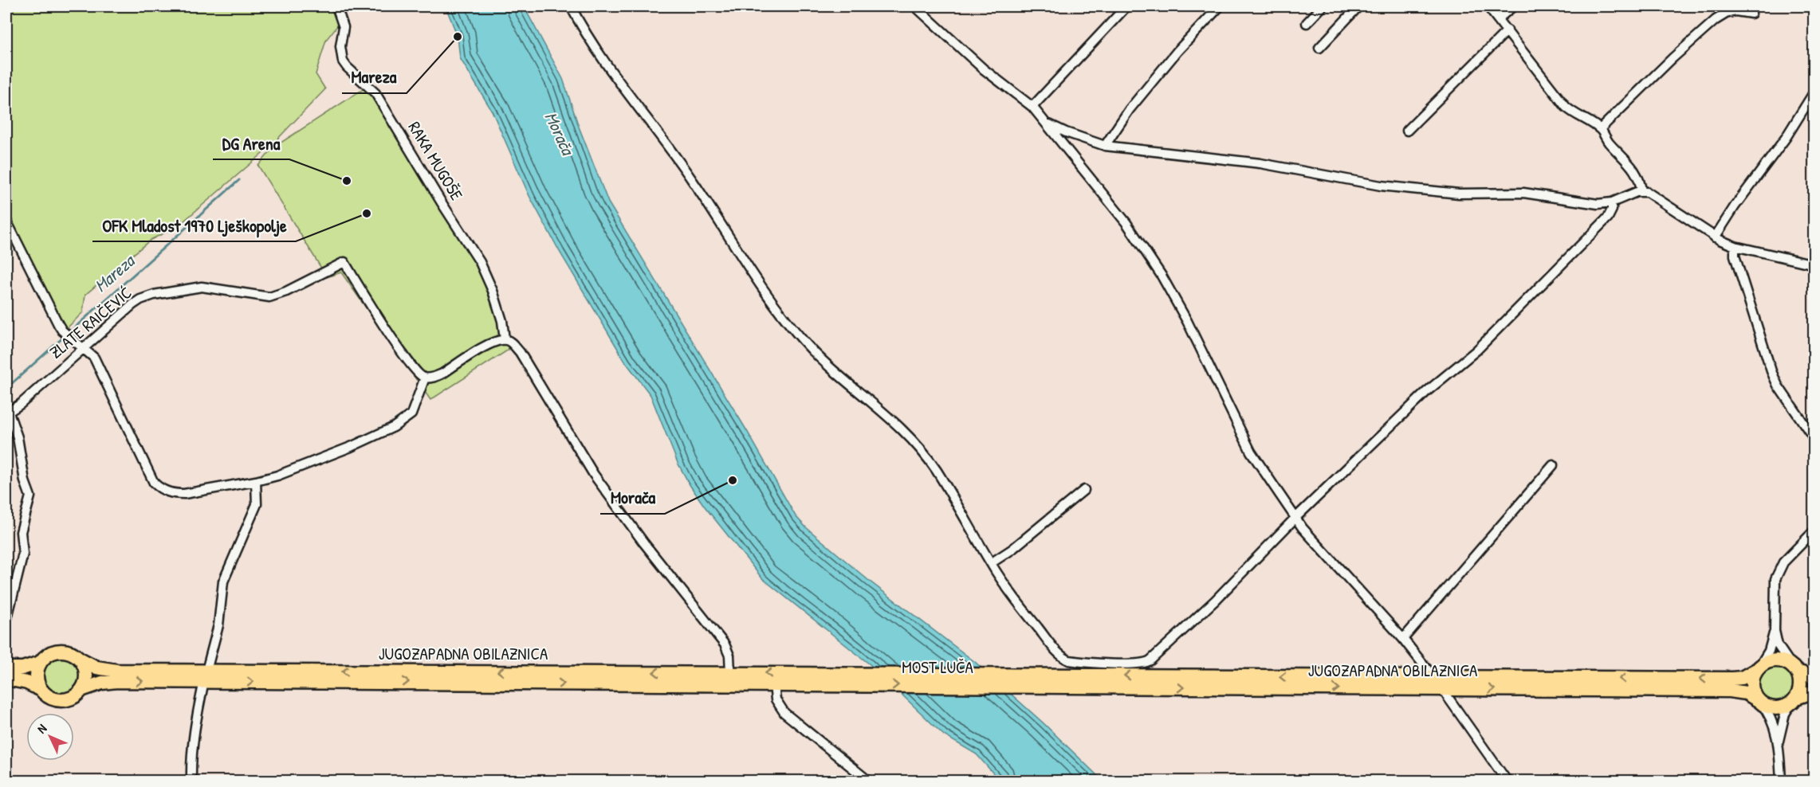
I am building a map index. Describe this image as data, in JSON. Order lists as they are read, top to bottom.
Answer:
{
  "streets": {
    "main road": ["JUGOZAPADNA OBILAZNICA", "MOST LUČA"],
    "street": ["RAKA MUGOŠE", "ZLATE RAIČEVIĆ"]
  },
  "crossings": [
    ["JUGOZAPADNA OBILAZNICA", "MOST LUČA"]
  ],
  "water": ["Morača", "Mareza"],
  "places": [
    "Mareza",
    "DG Arena",
    "OFK Mladost 1970 Lješkopolje",
    "Morača"
  ],
  "north": "top left"
}
